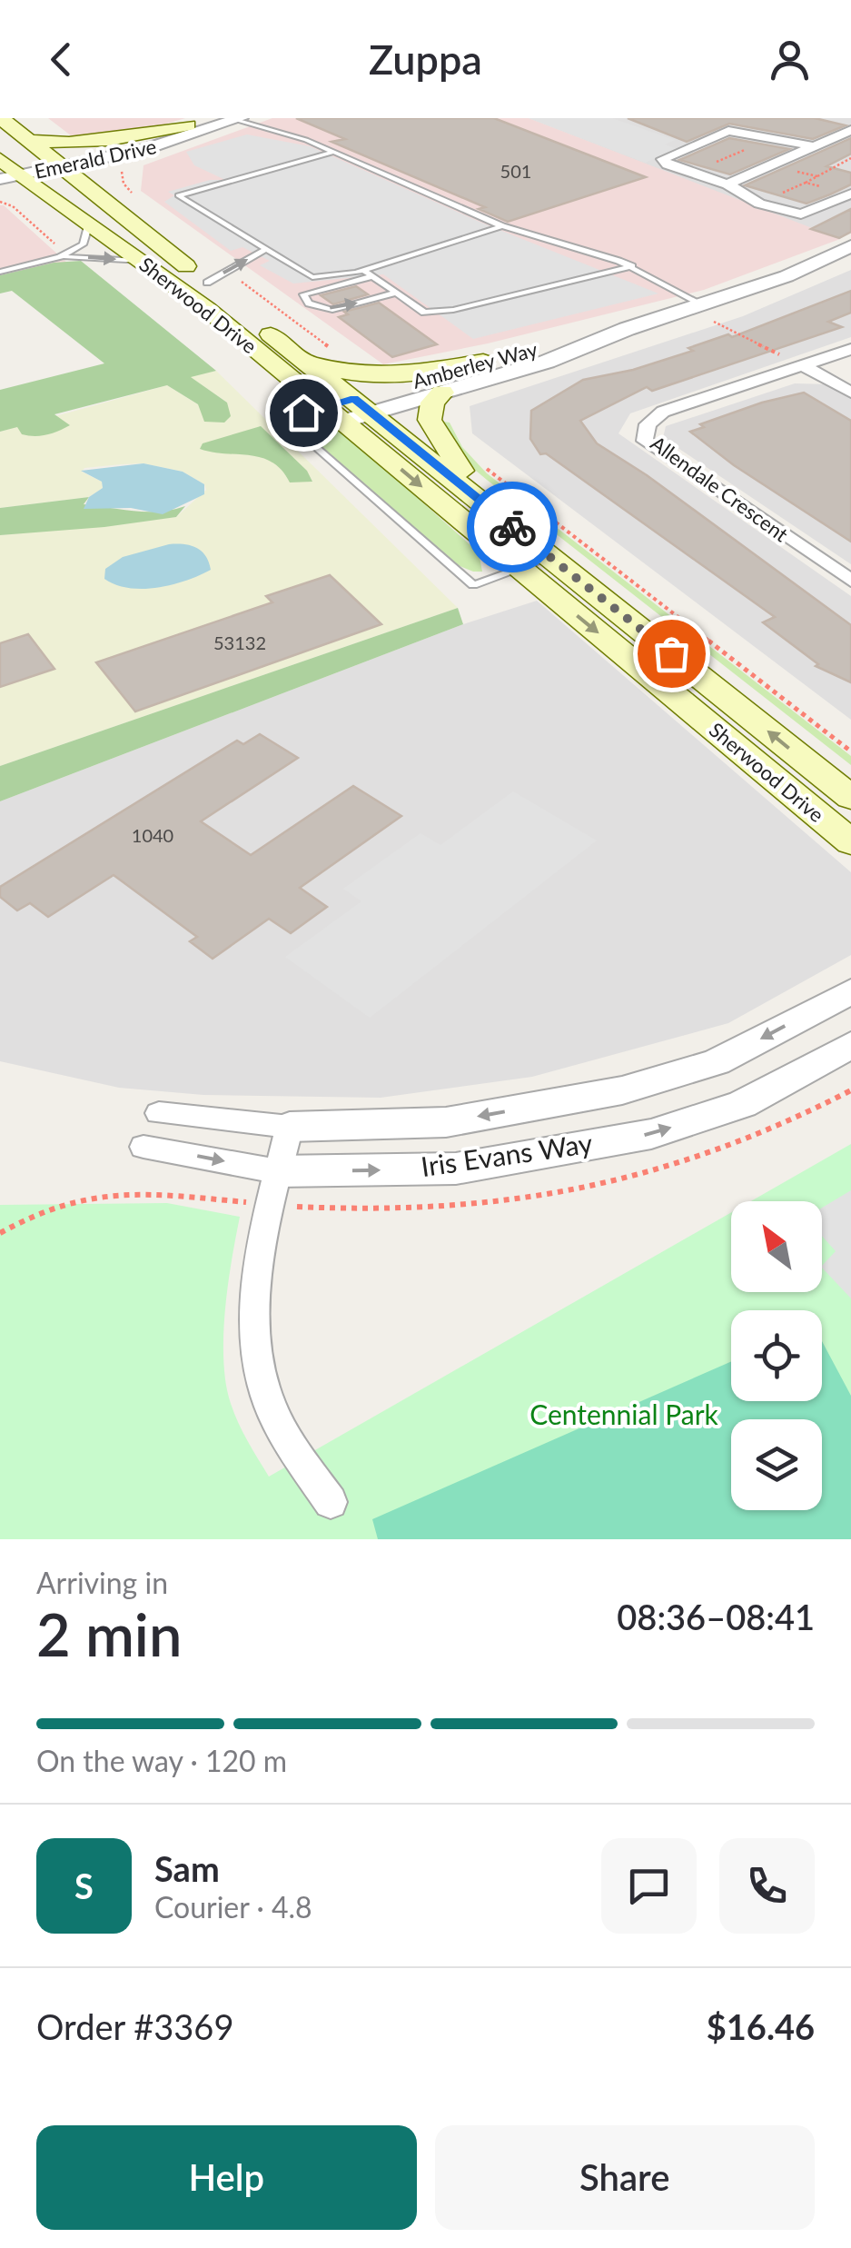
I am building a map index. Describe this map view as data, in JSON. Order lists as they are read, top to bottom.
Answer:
{
  "streets": {
    "main road": ["Sherwood Drive"],
    "street": [
      "Emerald Drive",
      "Amberley Way",
      "Allendale Crescent",
      "Iris Evans Way"
    ]
  },
  "crossings": [
    ["Emerald Drive", "Sherwood Drive"],
    ["Sherwood Drive", "Amberley Way"]
  ],
  "parks": ["Centennial Park"],
  "house_numbers": ["501", "53132", "1040"],
  "north": "top left",
  "page": {
    "header": "Zuppa",
    "heading": ["2 min", "Arriving in", "08:36–08:41"],
    "panel": [
      "Sam",
      "Courier · 4.8",
      "Order #3369",
      "$16.46"
    ],
    "bar": "On the way · 120 m",
    "round": "S",
    "buttons": ["Help", "Share"]
  }
}
